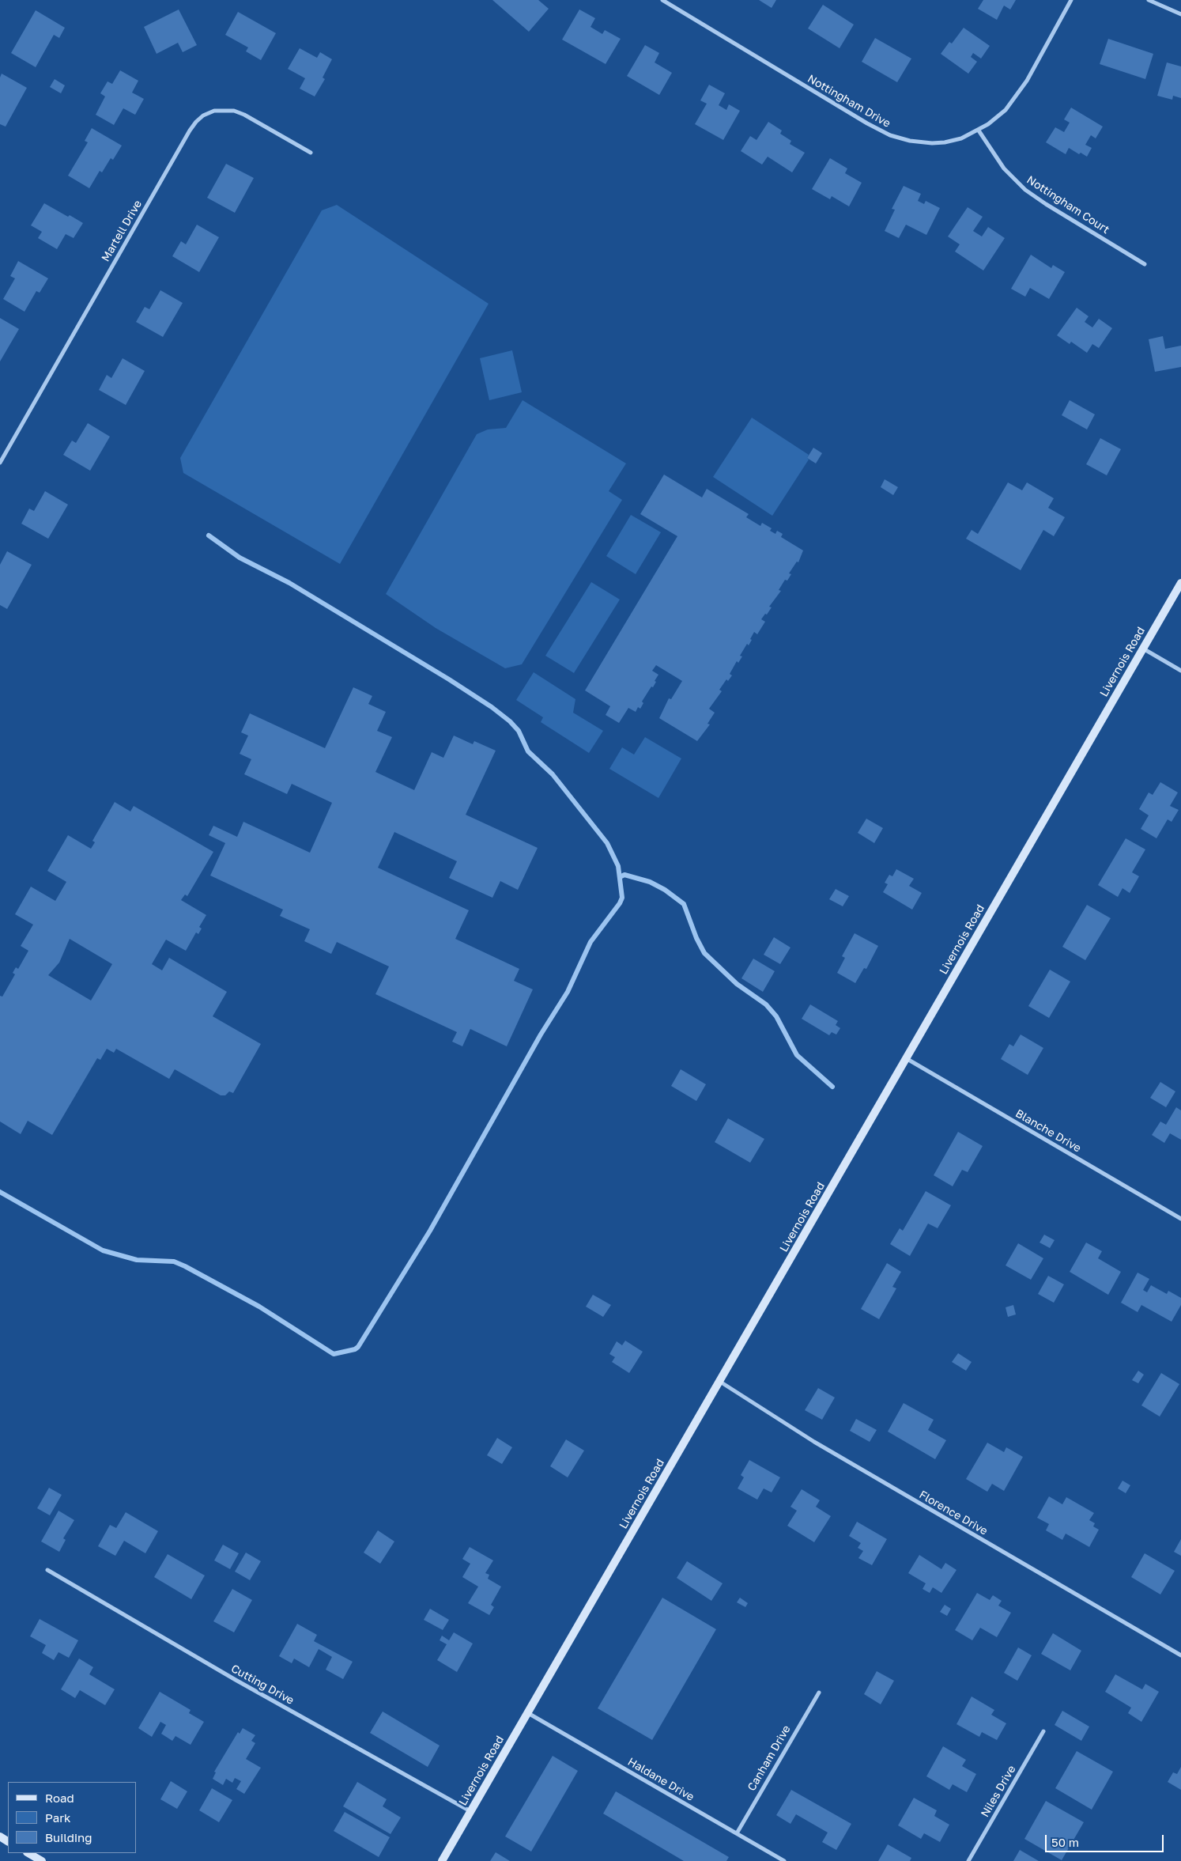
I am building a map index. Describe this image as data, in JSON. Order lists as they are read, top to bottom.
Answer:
{
  "streets": {
    "main road": ["Livernois Road"],
    "street": [
      "Nottingham Drive",
      "Nottingham Court",
      "Martell Drive",
      "Blanche Drive",
      "Florence Drive",
      "Cutting Drive",
      "Canham Drive",
      "Haldane Drive",
      "Niles Drive"
    ]
  },
  "crossings": [
    ["Nottingham Drive", "Nottingham Court"],
    ["Livernois Road", "Blanche Drive"],
    ["Livernois Road", "Florence Drive"],
    ["Livernois Road", "Cutting Drive"],
    ["Livernois Road", "Haldane Drive"],
    ["Canham Drive", "Haldane Drive"]
  ],
  "legend": ["Road", "Park", "Building"],
  "scale_bar": "50 m"
}
